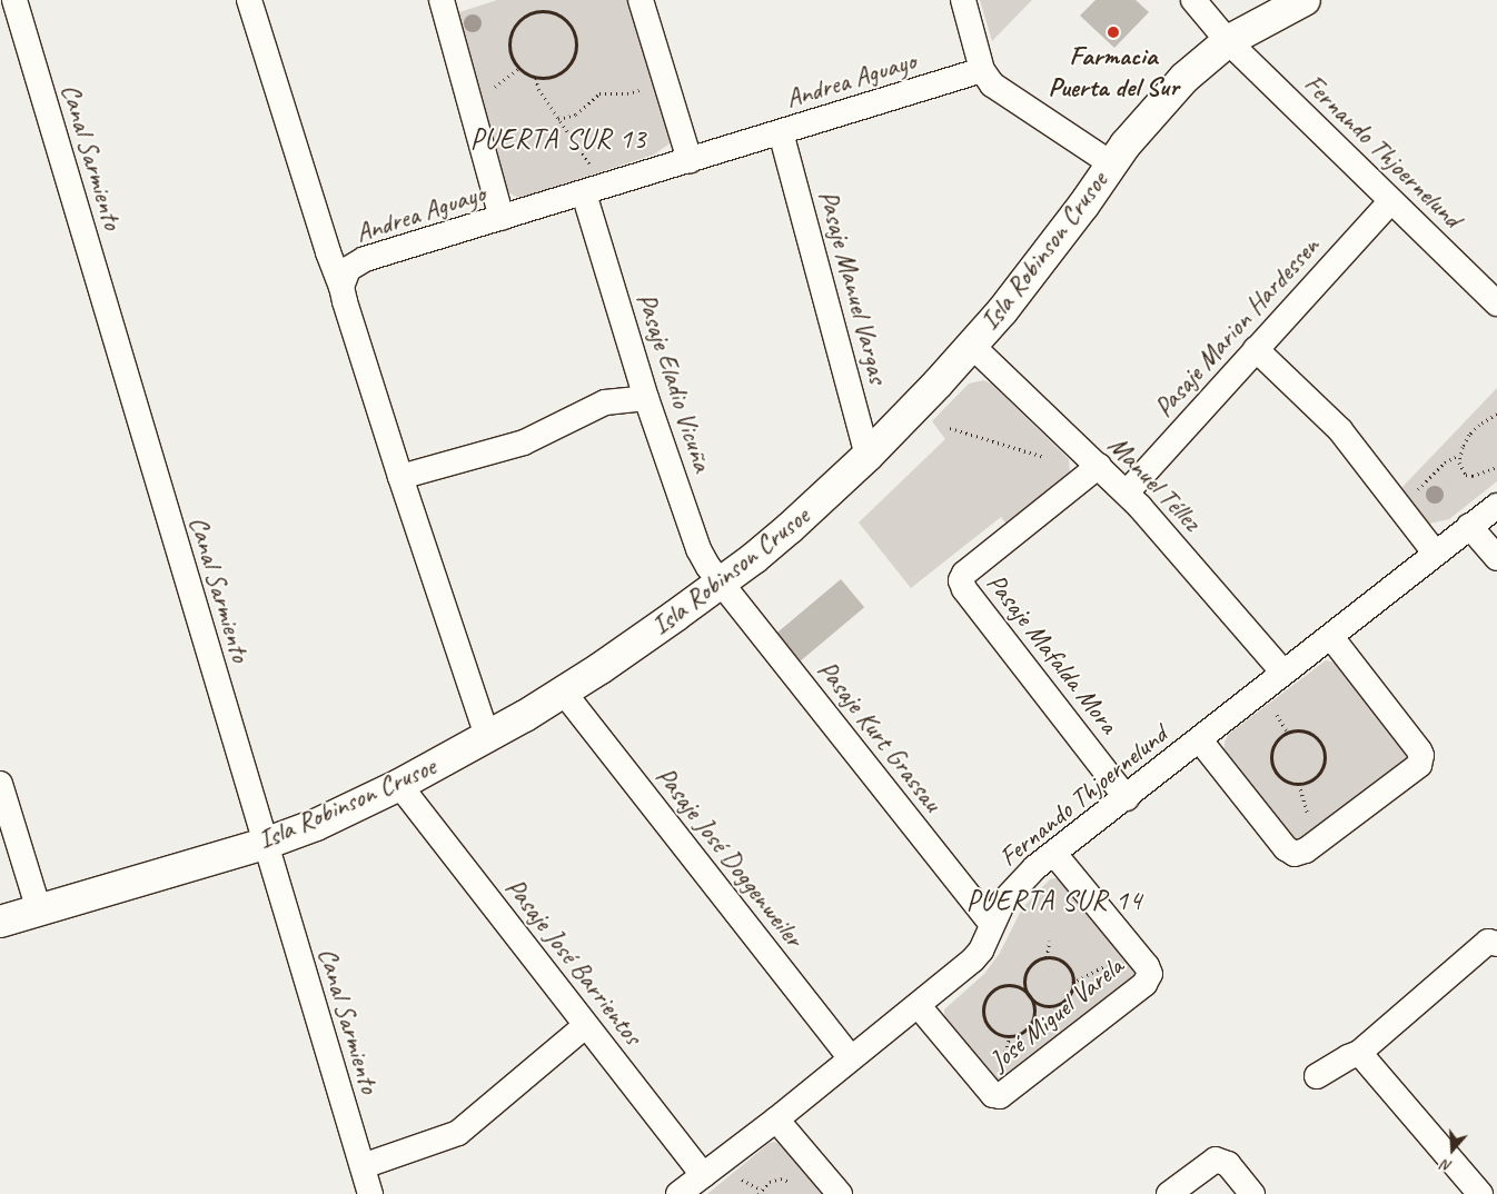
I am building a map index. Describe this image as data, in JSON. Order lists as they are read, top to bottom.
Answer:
{
  "streets": {
    "street": [
      "Andrea Aguayo",
      "Fernando Thjoernelund",
      "Canal Sarmiento",
      "Isla Robinson Crusoe",
      "Pasaje Manuel Vargas",
      "Pasaje Marion Hardessen",
      "Pasaje Eladio Vicuña",
      "Manuel Téllez",
      "Pasaje Mafalda Mora",
      "Pasaje Kurt Grassau",
      "Pasaje José Doggenweiler",
      "Pasaje José Barrientos",
      "José Miguel Varela"
    ]
  },
  "crossings": [
    ["Andrea Aguayo", "Pasaje Manuel Vargas"],
    ["Andrea Aguayo", "Pasaje Eladio Vicuña"],
    ["Fernando Thjoernelund", "Isla Robinson Crusoe"],
    ["Fernando Thjoernelund", "Pasaje Marion Hardessen"],
    ["Fernando Thjoernelund", "Manuel Téllez"],
    ["Fernando Thjoernelund", "Pasaje Mafalda Mora"],
    ["Fernando Thjoernelund", "Pasaje Kurt Grassau"],
    ["Fernando Thjoernelund", "Pasaje José Doggenweiler"],
    ["Fernando Thjoernelund", "Pasaje José Barrientos"],
    ["Fernando Thjoernelund", "José Miguel Varela"],
    ["Canal Sarmiento", "Isla Robinson Crusoe"],
    ["Isla Robinson Crusoe", "Pasaje Manuel Vargas"],
    ["Isla Robinson Crusoe", "Pasaje Eladio Vicuña"],
    ["Isla Robinson Crusoe", "Manuel Téllez"],
    ["Isla Robinson Crusoe", "Pasaje Kurt Grassau"],
    ["Isla Robinson Crusoe", "Pasaje José Doggenweiler"],
    ["Isla Robinson Crusoe", "Pasaje José Barrientos"],
    ["Pasaje Marion Hardessen", "Manuel Téllez"],
    ["Pasaje Eladio Vicuña", "Pasaje Kurt Grassau"],
    ["Manuel Téllez", "Pasaje Mafalda Mora"]
  ],
  "districts": ["PUERTA SUR 13", "PUERTA SUR 14"],
  "places": ["Farmacia Puerta del Sur"],
  "north": "bottom"
}
